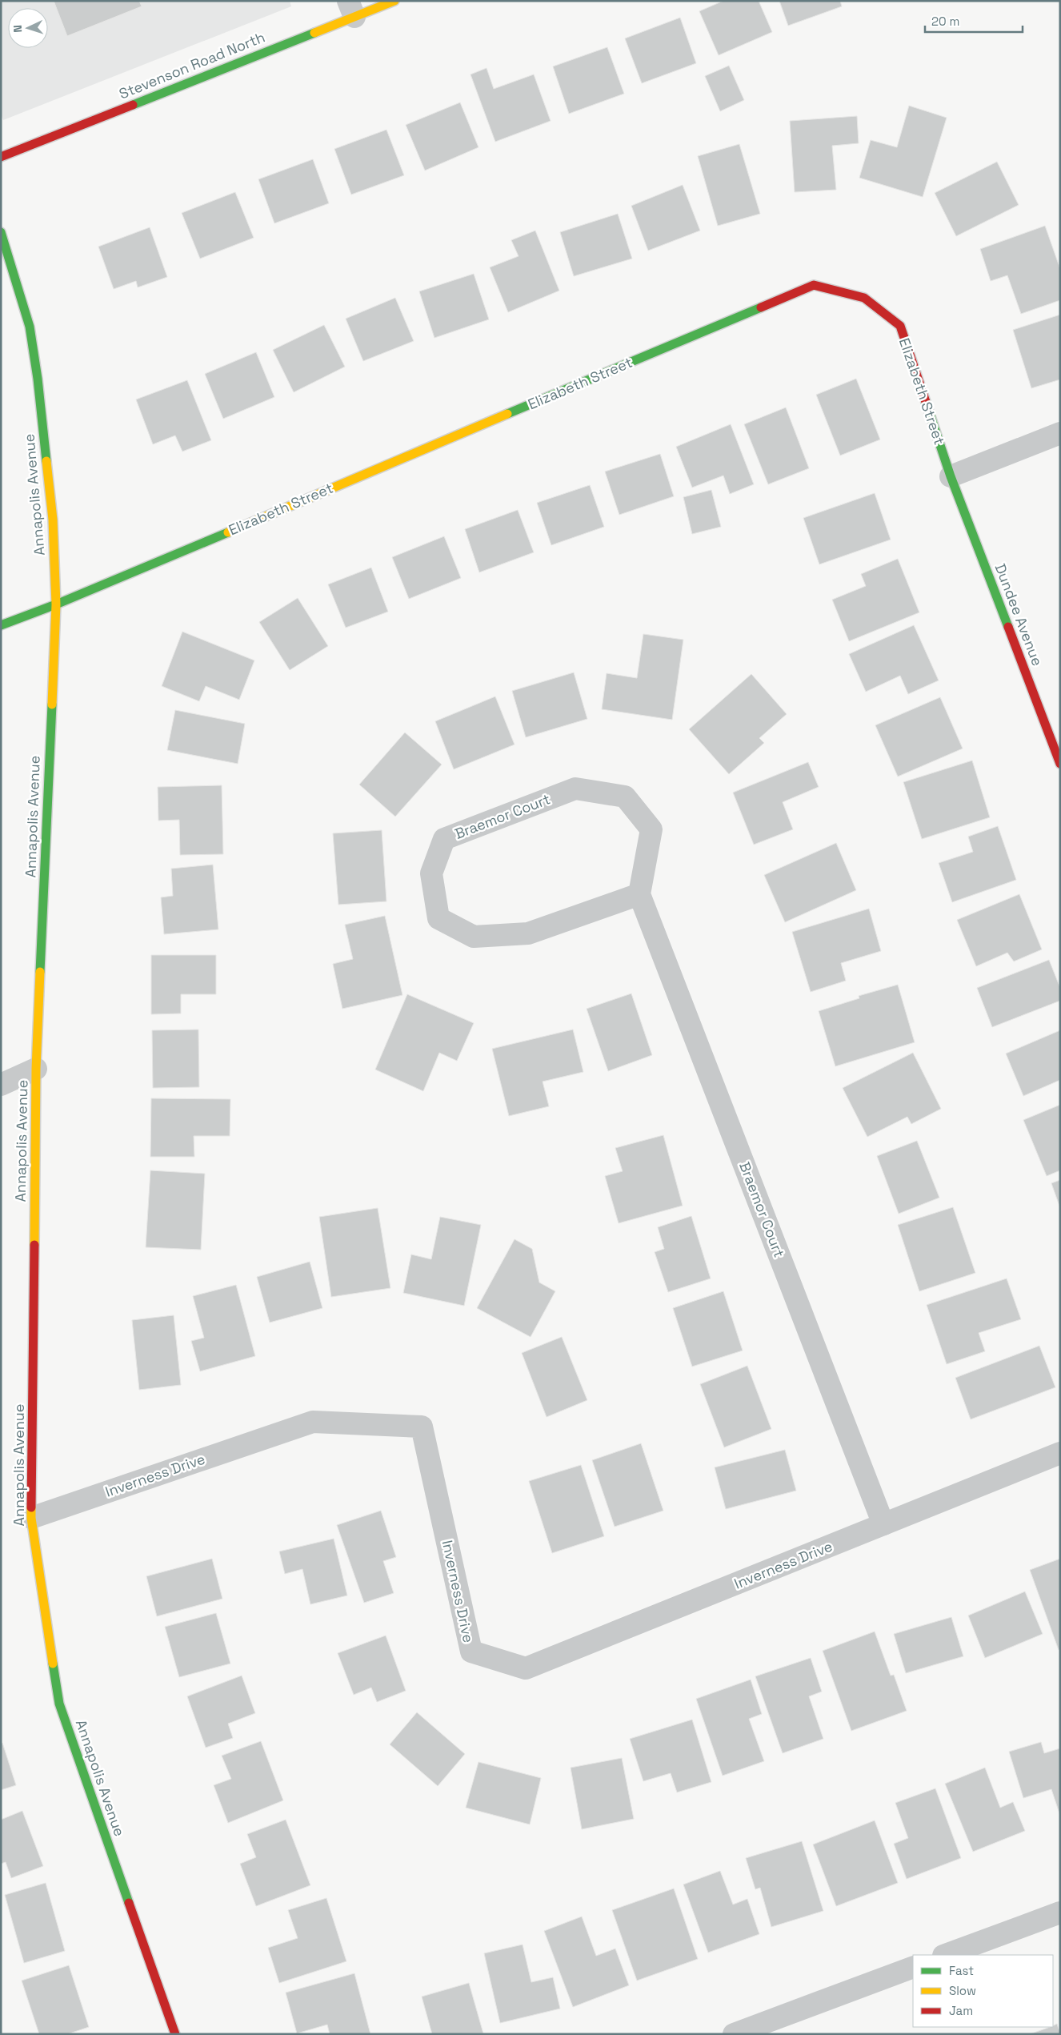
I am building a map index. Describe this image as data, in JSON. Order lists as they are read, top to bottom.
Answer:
{
  "streets": {
    "street": [
      "Stevenson Road North",
      "Elizabeth Street",
      "Annapolis Avenue",
      "Dundee Avenue",
      "Braemor Court",
      "Inverness Drive"
    ]
  },
  "crossings": [
    ["Elizabeth Street", "Annapolis Avenue"],
    ["Elizabeth Street", "Dundee Avenue"],
    ["Annapolis Avenue", "Inverness Drive"],
    ["Braemor Court", "Inverness Drive"]
  ],
  "legend": ["Fast", "Slow", "Jam"],
  "scale_bar": "20 m",
  "north": "left"
}
